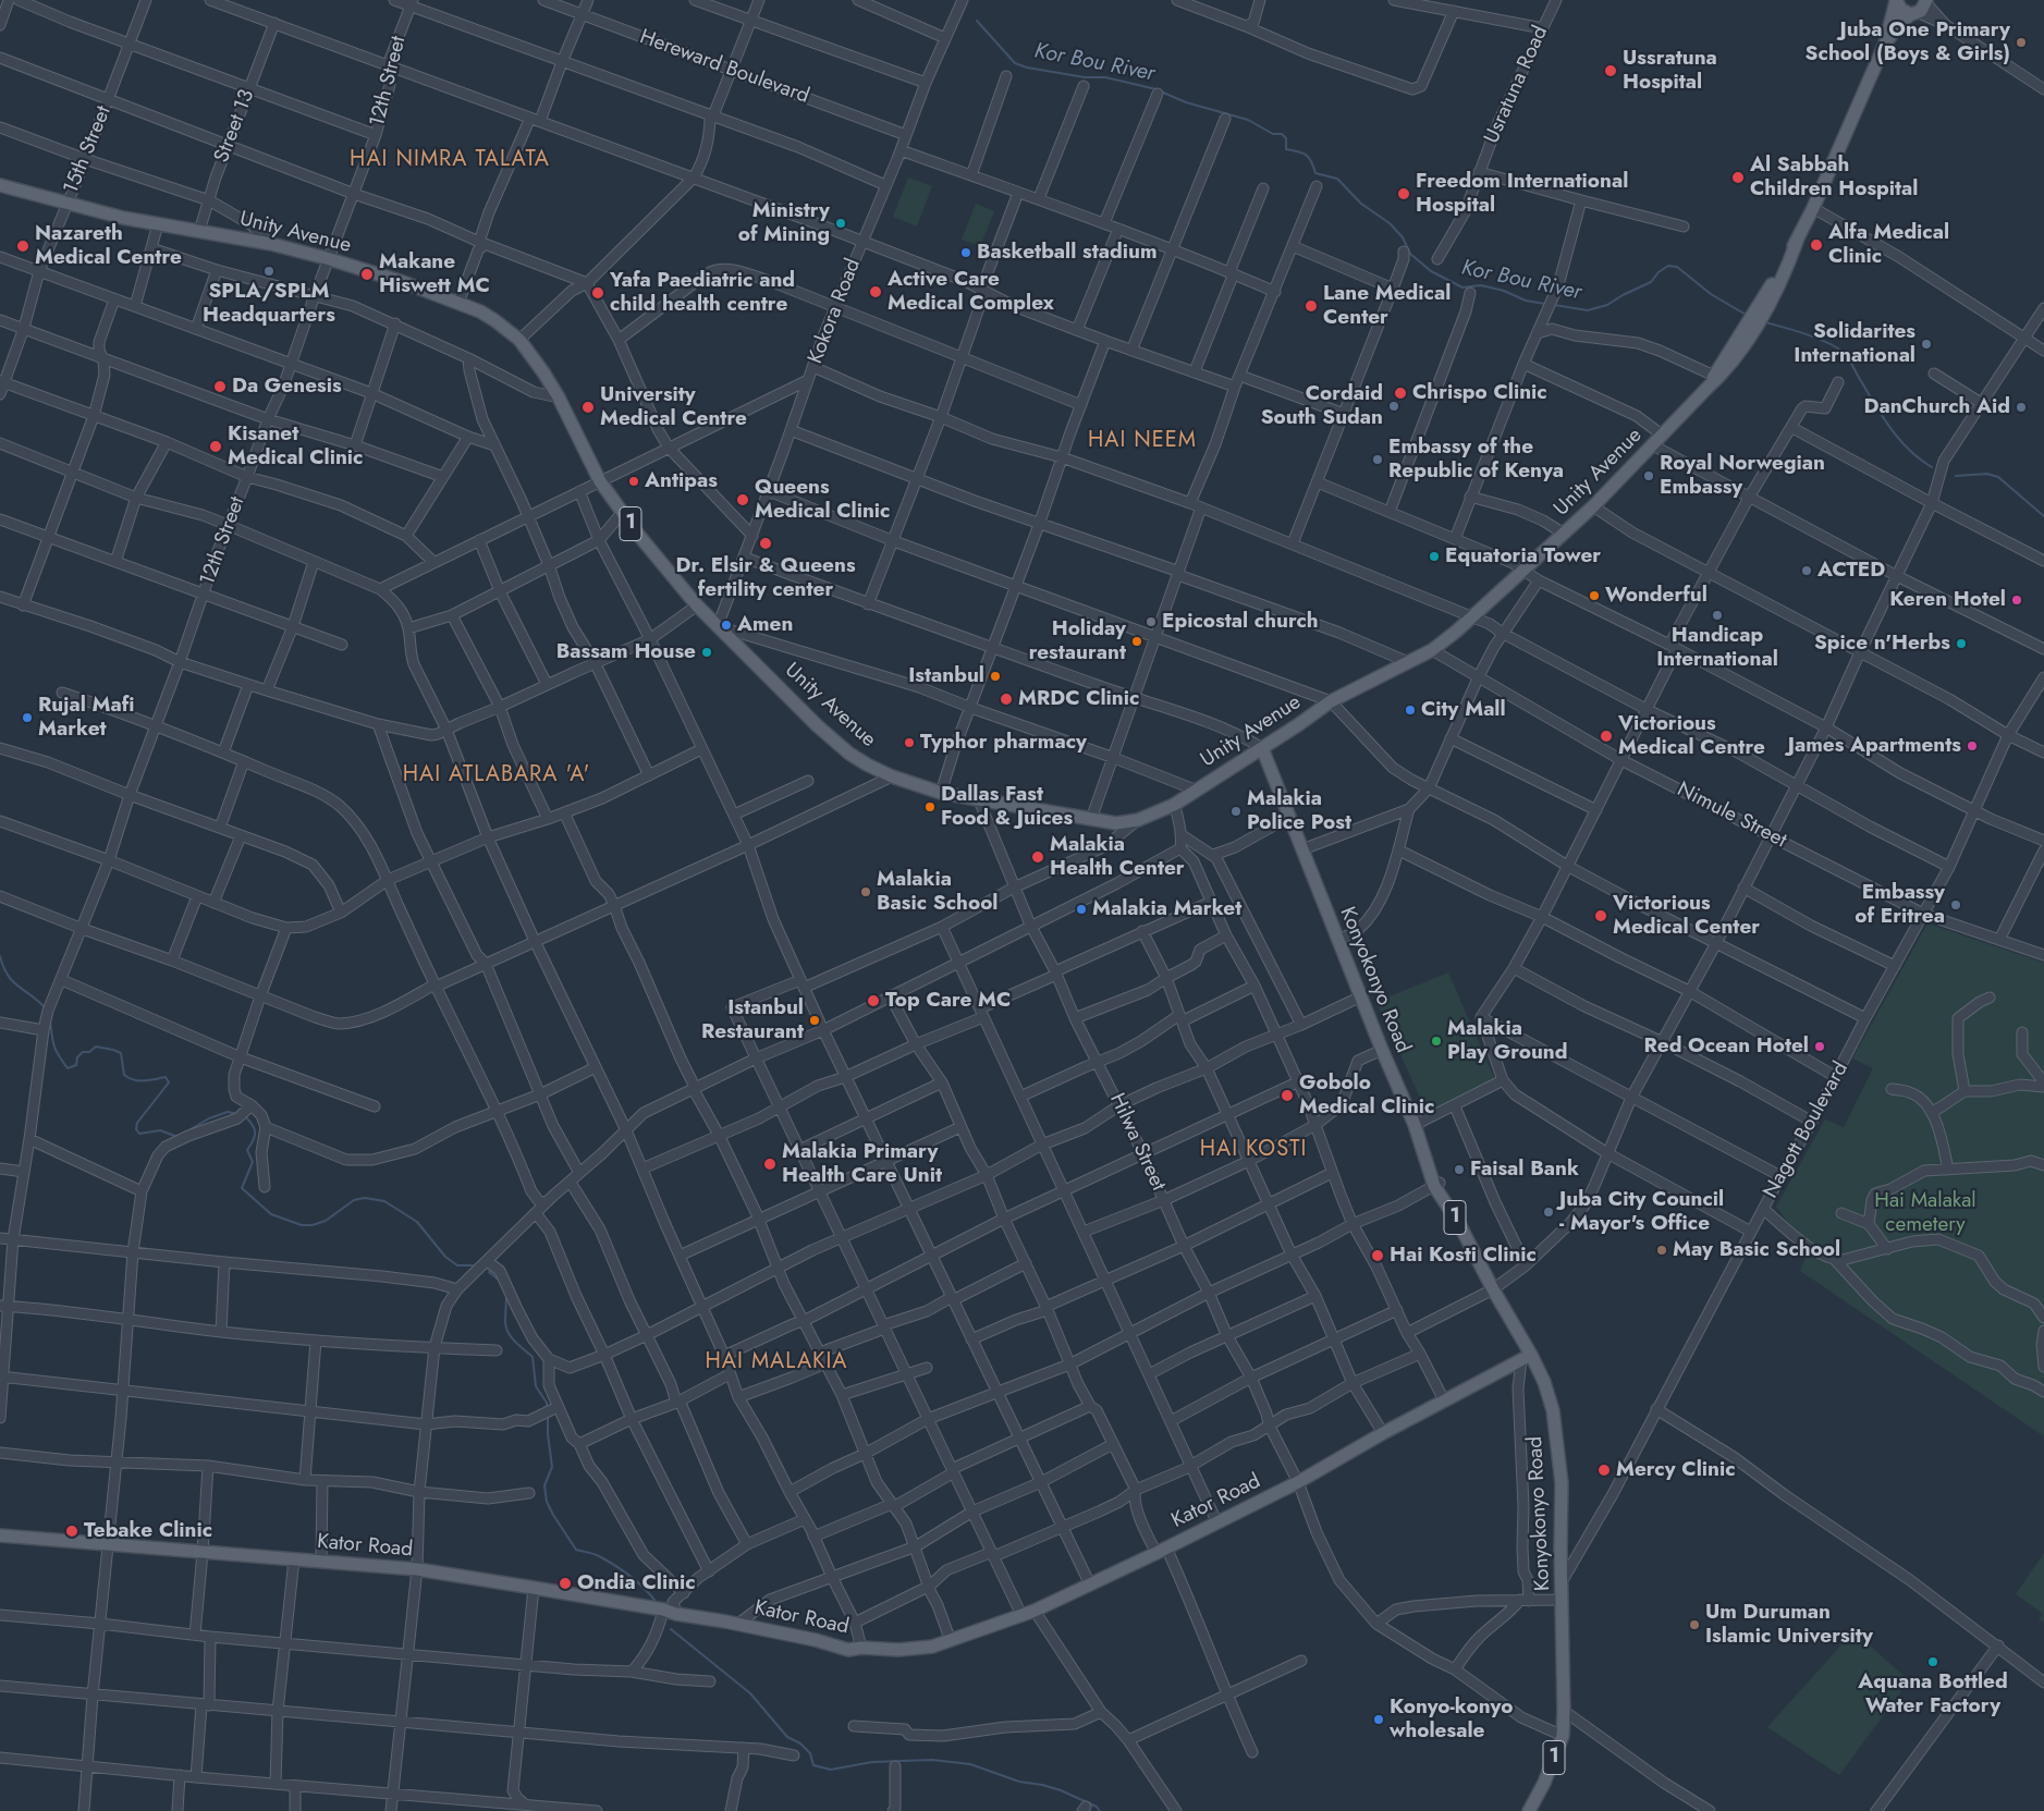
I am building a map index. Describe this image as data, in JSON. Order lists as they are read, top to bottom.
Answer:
{
  "streets": {
    "main road": [
      "Unity Avenue",
      "1",
      "Konyokonyo Road",
      "Kator Road"
    ],
    "street": [
      "Hereward Boulevard",
      "12th Street",
      "Usratuna Road",
      "Street 13",
      "15th Street",
      "Kokora Road",
      "Nimule Street",
      "Nagott Boulevard",
      "Hilwa Street"
    ]
  },
  "crossings": [
    ["Hereward Boulevard", "Kokora Road"],
    ["12th Street", "Unity Avenue"],
    ["Street 13", "Unity Avenue"],
    ["15th Street", "Unity Avenue"],
    ["Unity Avenue", "Kokora Road"],
    ["Unity Avenue", "Nimule Street"],
    ["Unity Avenue", "Konyokonyo Road"],
    ["Unity Avenue", "Hilwa Street"],
    ["Nimule Street", "Nagott Boulevard"],
    ["Konyokonyo Road", "Nagott Boulevard"],
    ["Konyokonyo Road", "Hilwa Street"],
    ["Konyokonyo Road", "Kator Road"],
    ["Hilwa Street", "Kator Road"]
  ],
  "districts": [
    "HAI NIMRA TALATA",
    "HAI NEEM",
    "HAI ATLABARA 'A'",
    "HAI KOSTI",
    "HAI MALAKIA"
  ],
  "water": ["Kor Bou River"],
  "parks": ["Hai Malakal cemetery"],
  "places": [
    "Juba One Primary School (Boys & Girls)",
    "Ussratuna Hospital",
    "Al Sabbah Children Hospital",
    "Freedom International Hospital",
    "Ministry of Mining",
    "Alfa Medical Clinic",
    "Nazareth Medical Centre",
    "Basketball stadium",
    "SPLA/SPLM Headquarters",
    "Makane Hiswett MC",
    "Active Care Medical Complex",
    "Yafa Paediatric and child health centre",
    "Lane Medical Center",
    "Solidarites International",
    "Da Genesis",
    "Chrispo Clinic",
    "Cordaid South Sudan",
    "University Medical Centre",
    "DanChurch Aid",
    "Kisanet Medical Clinic",
    "Embassy of the Republic of Kenya",
    "Royal Norwegian Embassy",
    "Antipas",
    "Queens Medical Clinic",
    "Dr. Elsir & Queens fertility center",
    "Equatoria Tower",
    "ACTED",
    "Wonderful",
    "Keren Hotel",
    "Handicap International",
    "Epicostal church",
    "Amen",
    "Holiday restaurant",
    "Spice n'Herbs",
    "Bassam House",
    "Istanbul",
    "MRDC Clinic",
    "City Mall",
    "Rujal Mafi Market",
    "Victorious Medical Centre",
    "Typhor pharmacy",
    "James Apartments",
    "Dallas Fast Food & Juices",
    "Malakia Police Post",
    "Malakia Health Center",
    "Malakia Basic School",
    "Embassy of Eritrea",
    "Malakia Market",
    "Victorious Medical Center",
    "Top Care MC",
    "Istanbul Restaurant",
    "Malakia Play Ground",
    "Red Ocean Hotel",
    "Gobolo Medical Clinic",
    "Malakia Primary Health Care Unit",
    "Faisal Bank",
    "Juba City Council - Mayor's Office",
    "May Basic School",
    "Hai Kosti Clinic",
    "Mercy Clinic",
    "Tebake Clinic",
    "Ondia Clinic",
    "Um Duruman Islamic University",
    "Aquana Bottled Water Factory",
    "Konyo-konyo wholesale"
  ]
}
